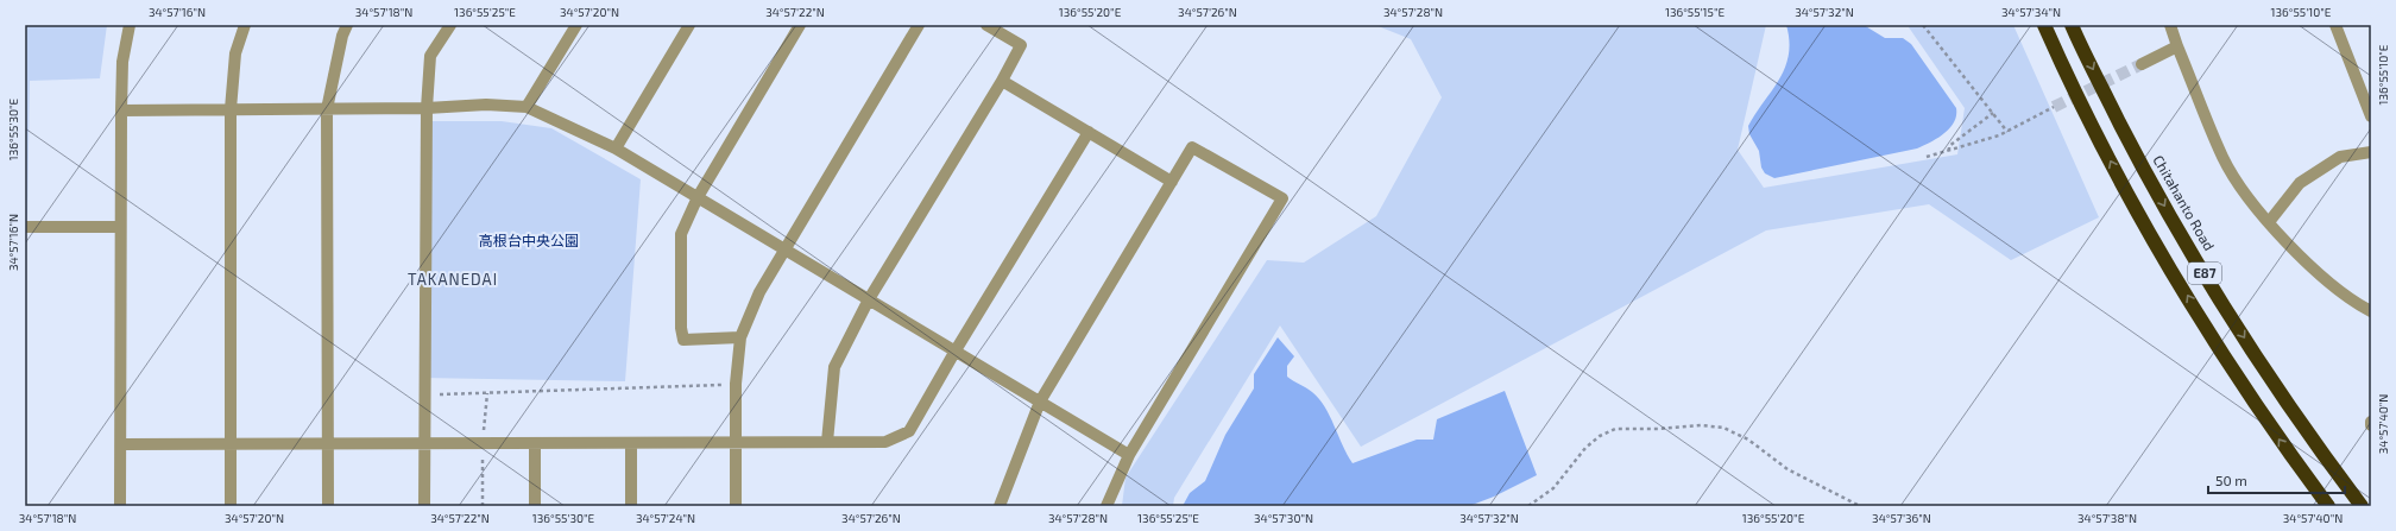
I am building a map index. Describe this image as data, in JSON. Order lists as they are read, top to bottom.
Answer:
{
  "streets": {
    "highway": ["Chitahanto Road", "E87"]
  },
  "districts": ["TAKANEDAI"],
  "parks": ["高根台中央公園"],
  "scale_bar": "50 m",
  "coordinates": [
    "34°57'16\"N",
    "34°57'18\"N",
    "136°55'25\"E",
    "34°57'20\"N",
    "34°57'22\"N",
    "136°55'20\"E",
    "34°57'26\"N",
    "34°57'28\"N",
    "136°55'15\"E",
    "34°57'32\"N",
    "34°57'34\"N",
    "136°55'10\"E",
    "136°55'30\"E",
    "34°57'40\"N",
    "34°57'24\"N",
    "34°57'30\"N",
    "34°57'36\"N",
    "34°57'38\"N"
  ]
}
